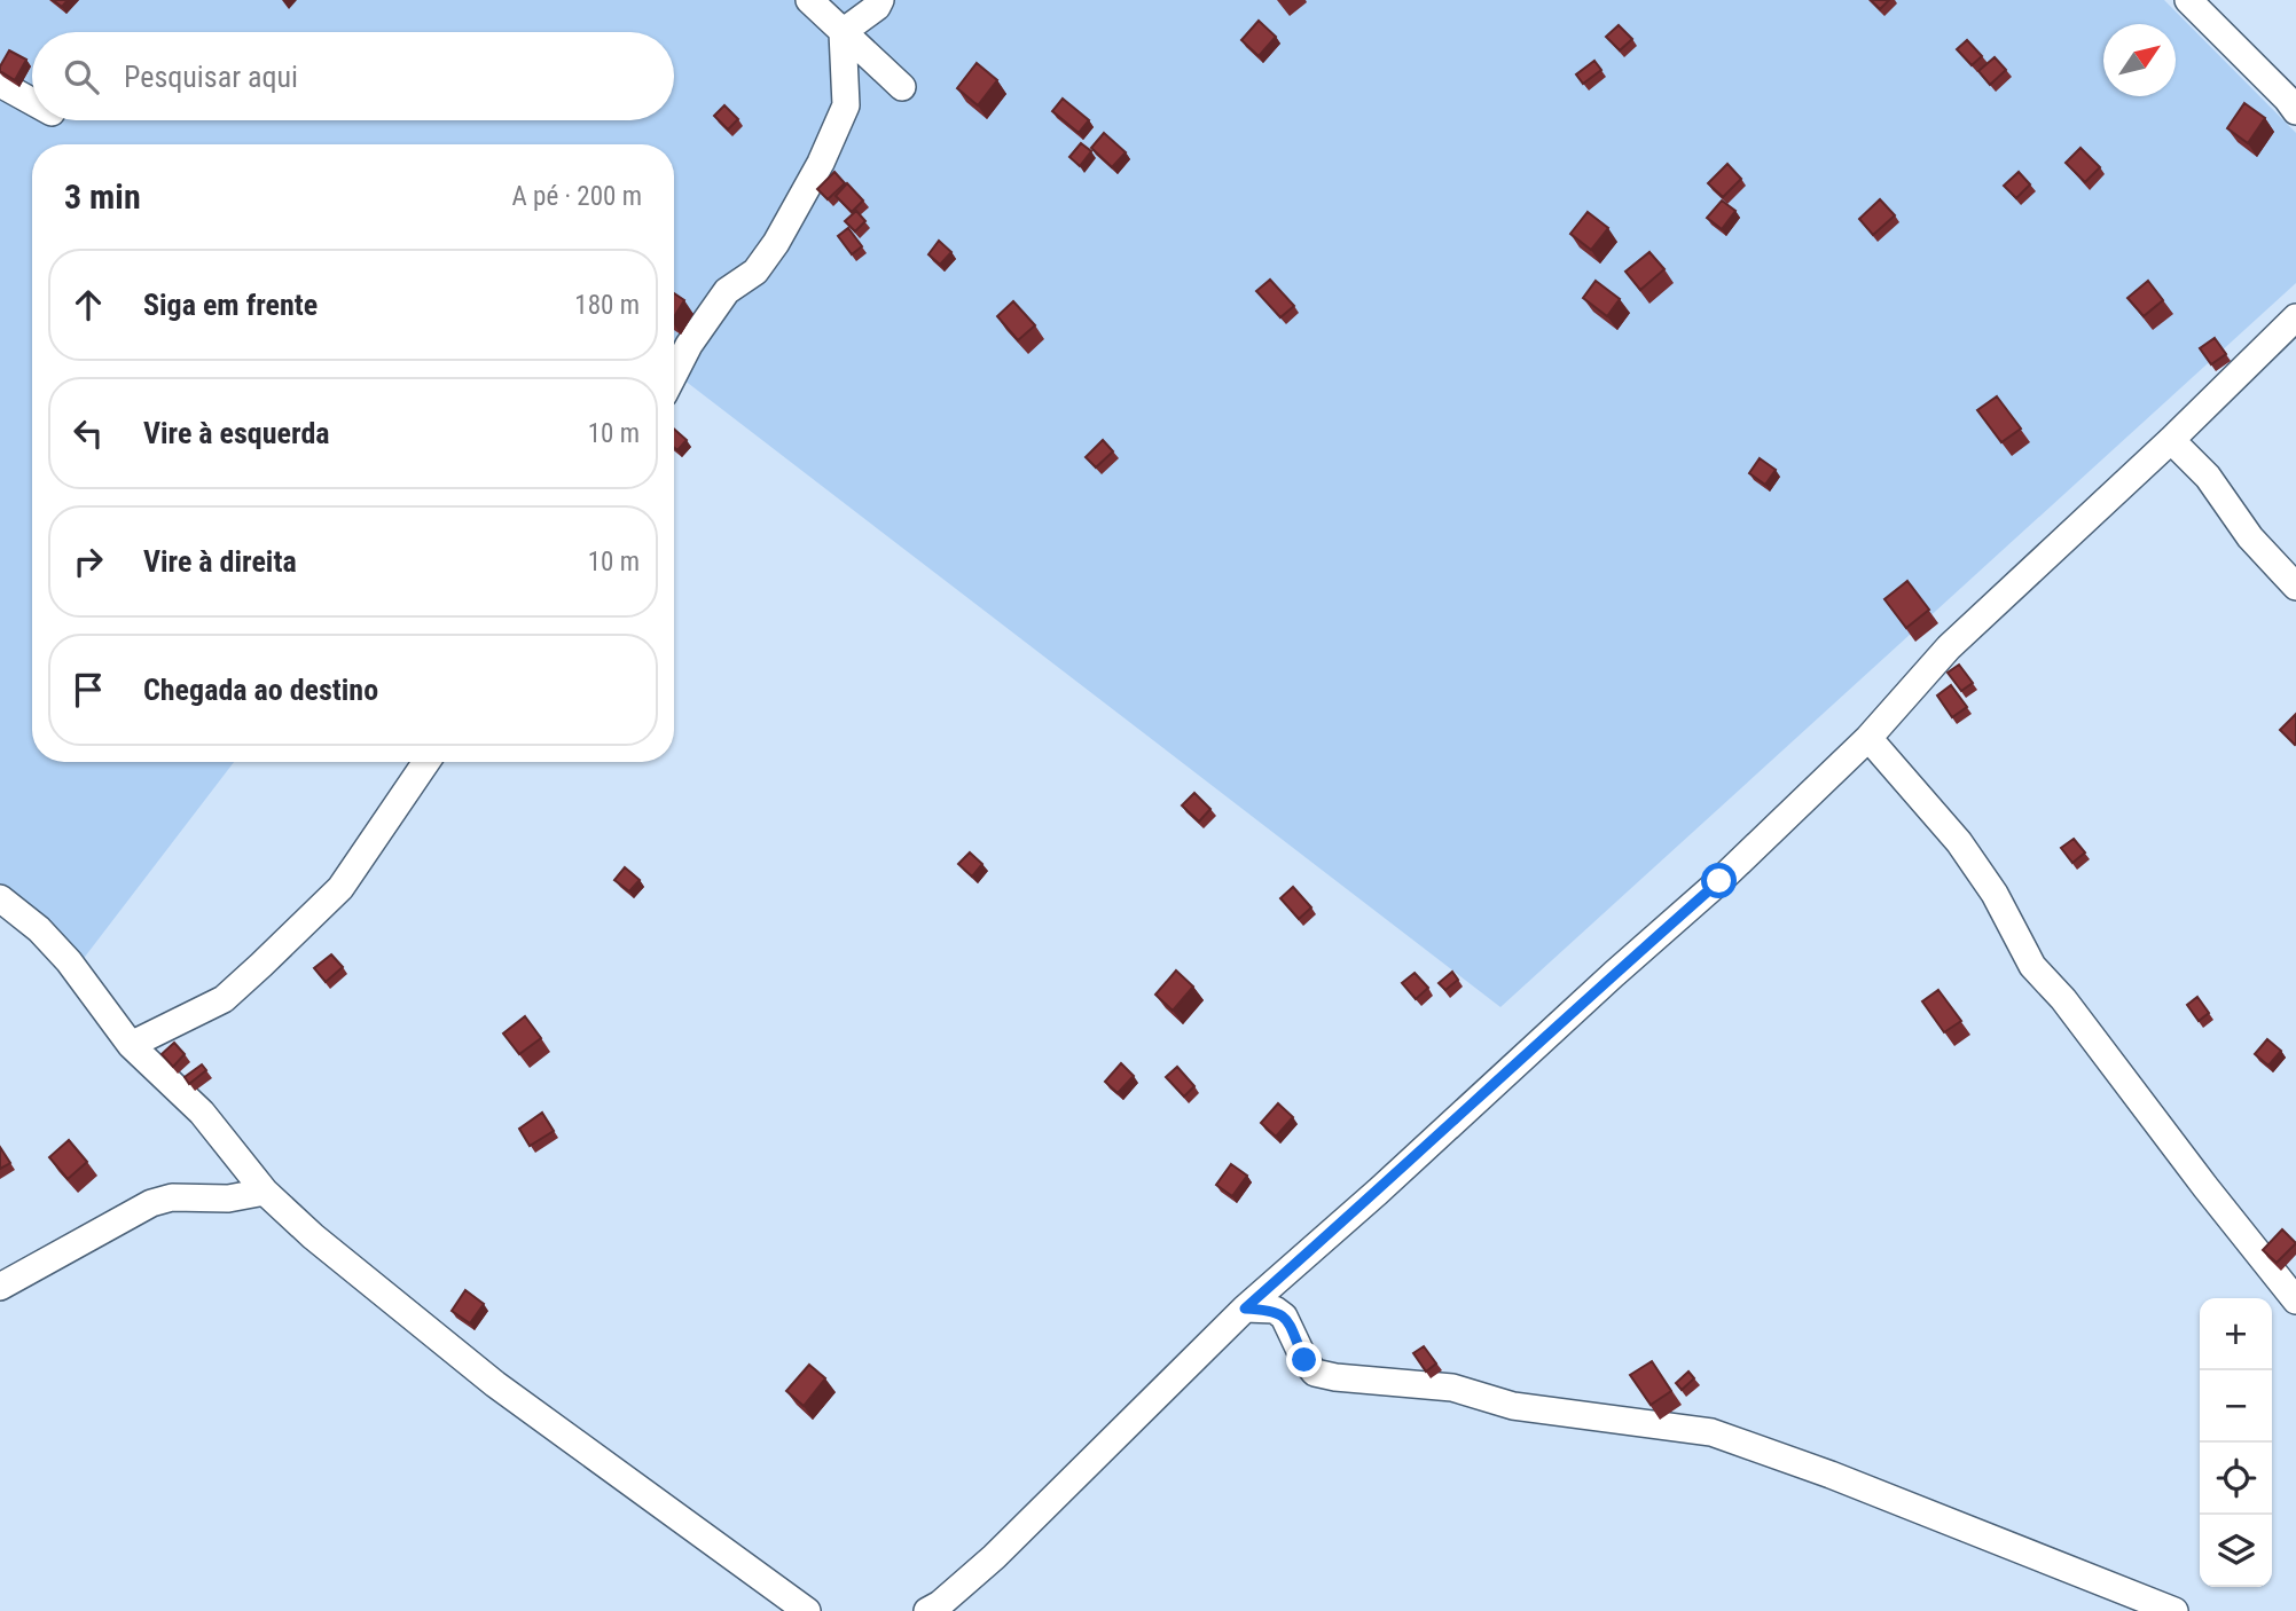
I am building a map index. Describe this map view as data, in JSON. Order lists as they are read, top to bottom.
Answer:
{
  "north": "top right",
  "page": {
    "search": "Pesquisar aqui",
    "heading": ["3 min", "A pé · 200 m"],
    "list": [
      ["Siga em frente", "180 m"],
      ["Vire à esquerda", "10 m"],
      ["Vire à direita", "10 m"],
      "Chegada ao destino"
    ],
    "map_buttons": ["+", "−"]
  }
}
